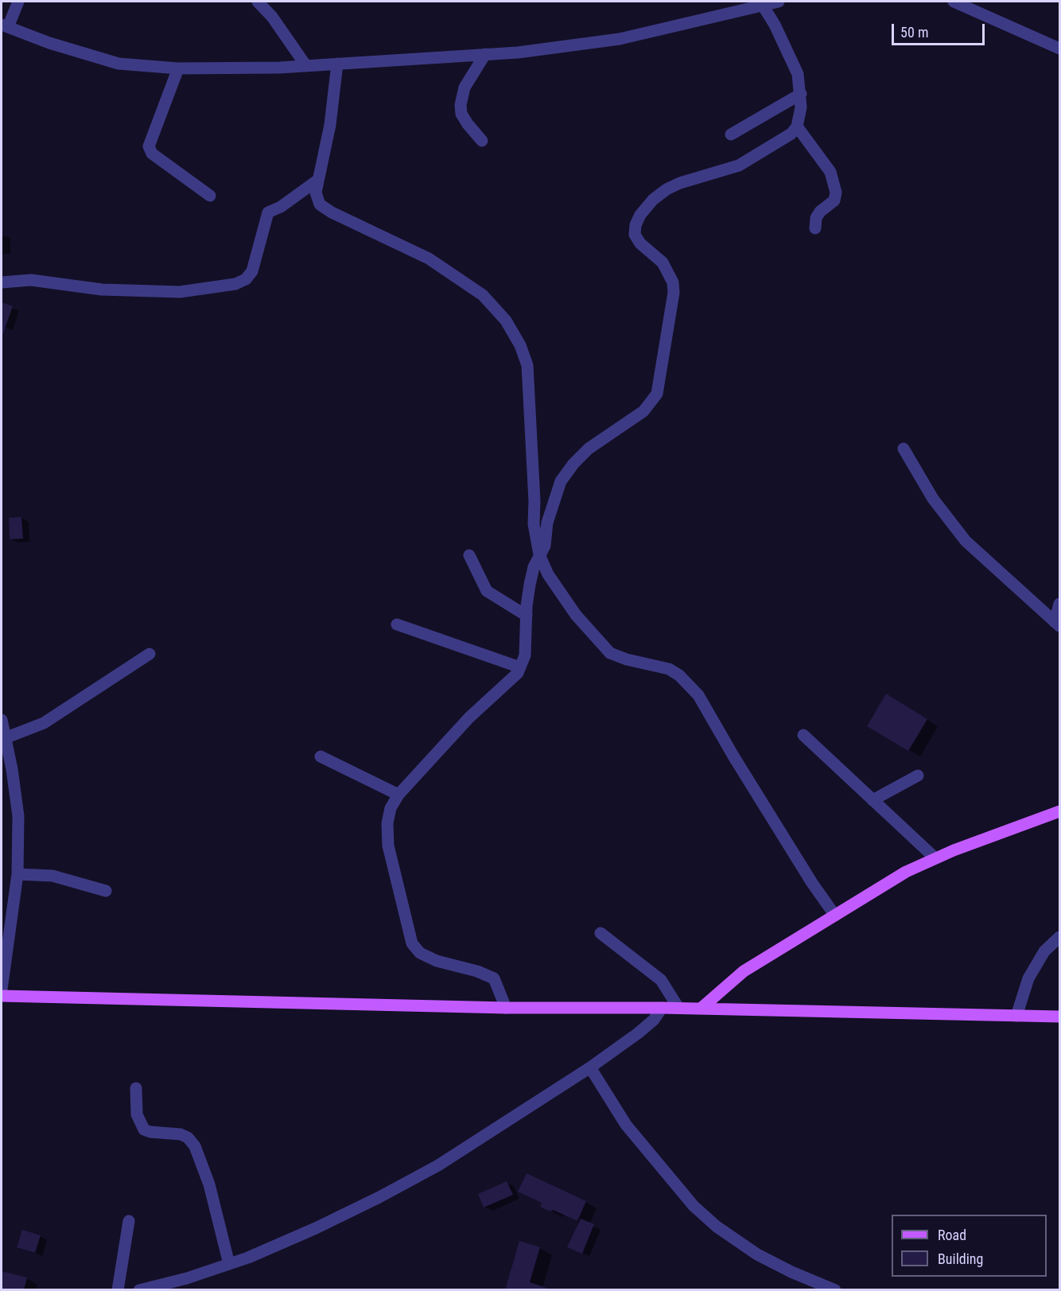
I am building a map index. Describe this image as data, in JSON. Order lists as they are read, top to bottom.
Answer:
{
  "legend": ["Road", "Building"],
  "scale_bar": "50 m"
}
